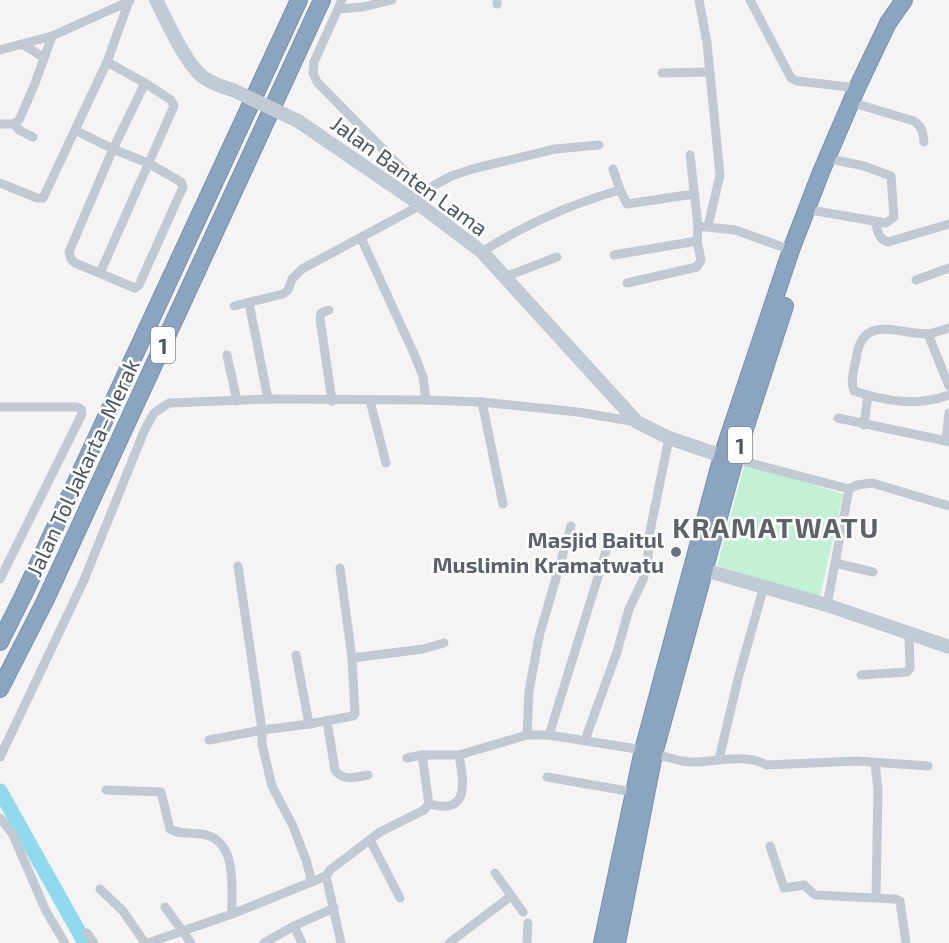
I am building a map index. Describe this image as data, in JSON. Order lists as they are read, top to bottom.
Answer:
{
  "streets": {
    "highway": ["1", "Jalan Tol Jakarta–Merak"],
    "main road": ["Jalan Banten Lama"]
  },
  "crossings": [
    ["Jalan Banten Lama", "1"]
  ],
  "districts": ["KRAMATWATU"],
  "places": ["Masjid Baitul Muslimin Kramatwatu"]
}
